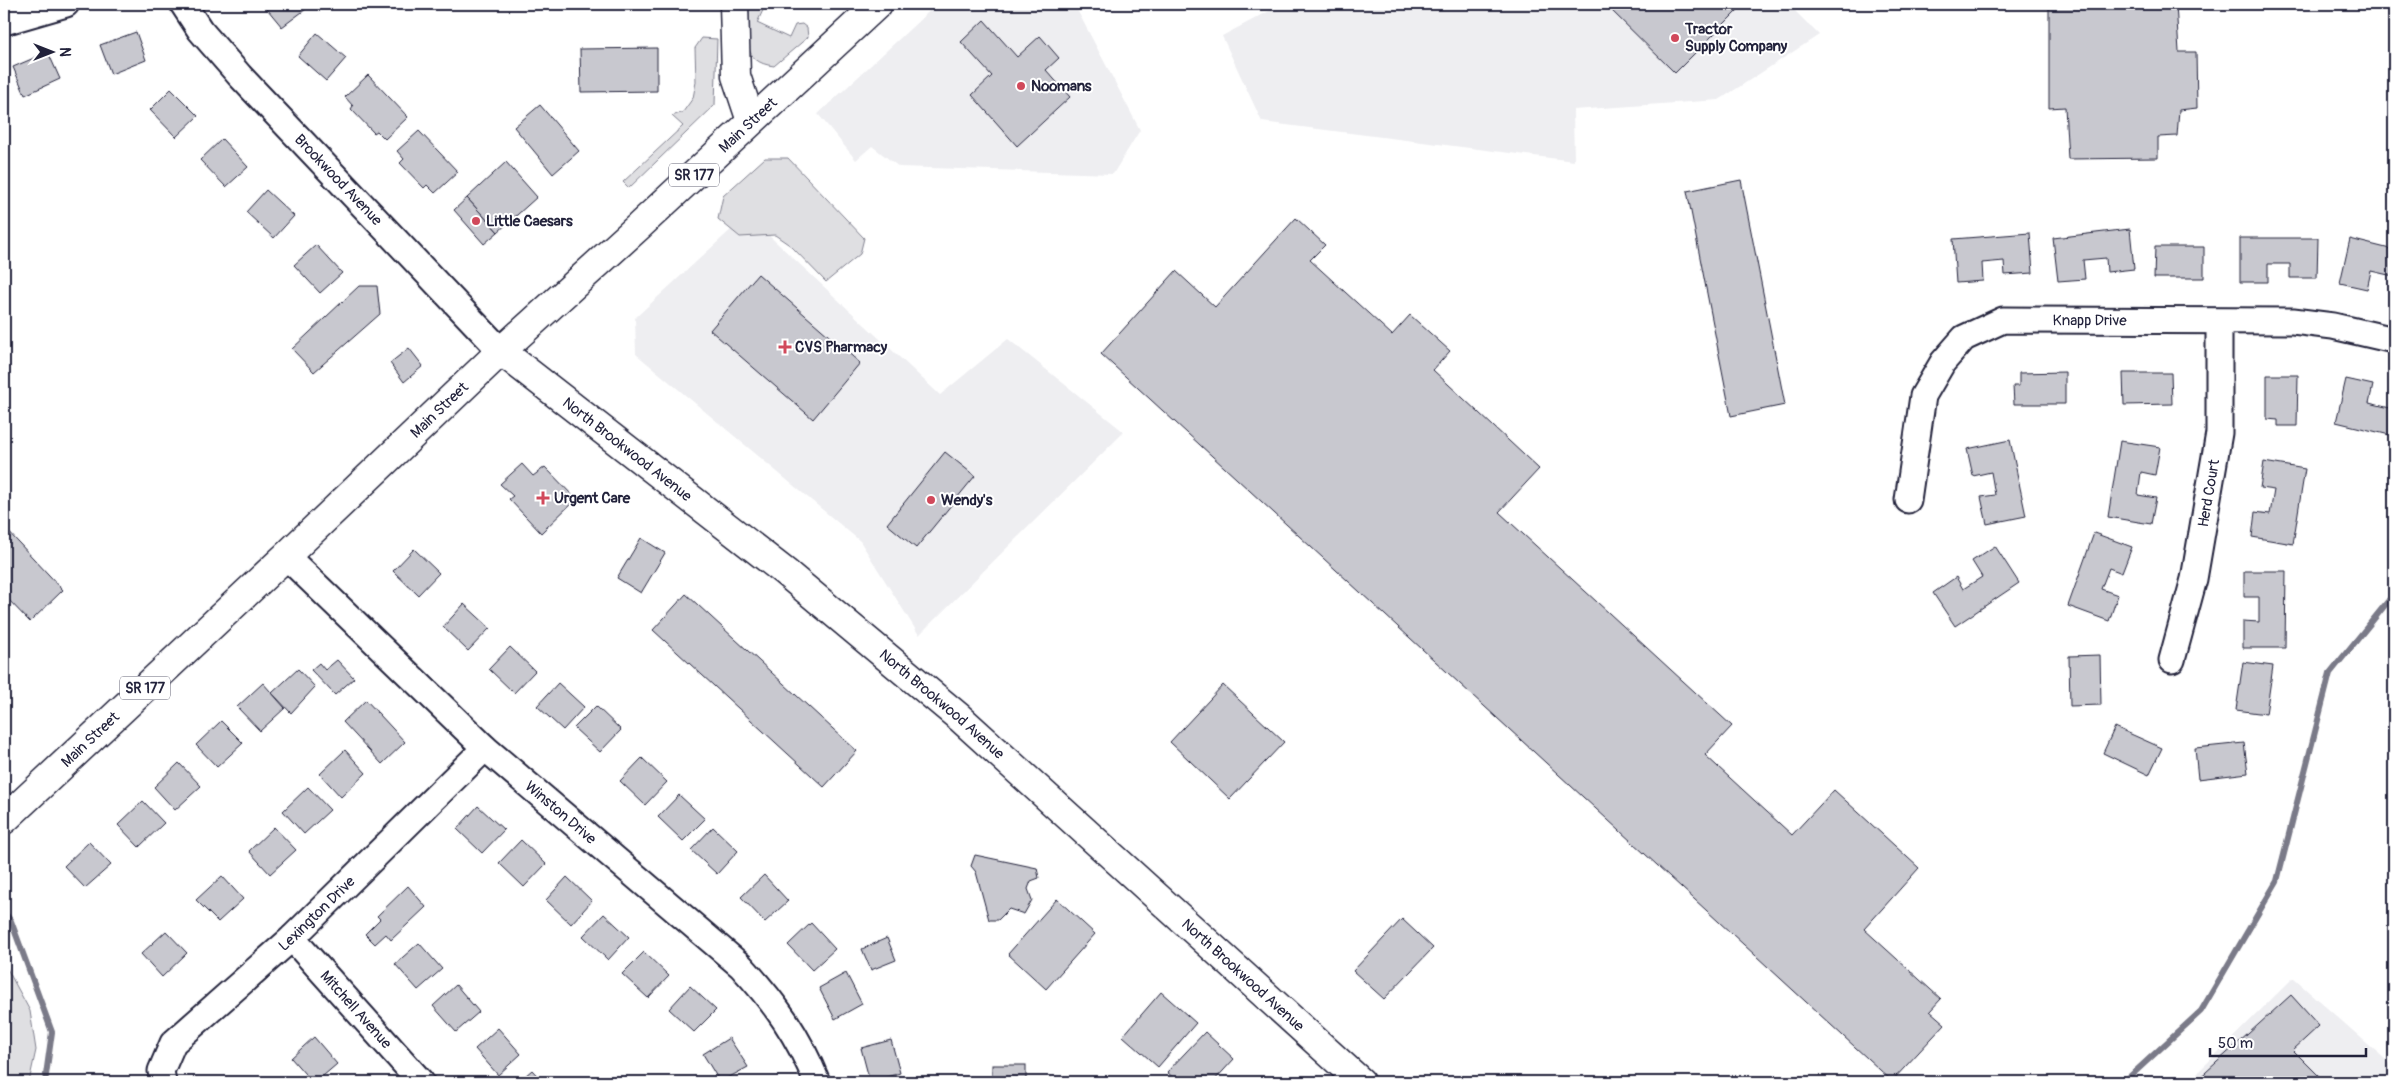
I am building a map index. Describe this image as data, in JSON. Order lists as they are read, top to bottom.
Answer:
{
  "streets": {
    "street": [
      "Main Street",
      "SR 177",
      "Brookwood Avenue",
      "Knapp Drive",
      "North Brookwood Avenue",
      "Herd Court",
      "Winston Drive",
      "Lexington Drive",
      "Mitchell Avenue"
    ]
  },
  "crossings": [
    ["Main Street", "Brookwood Avenue"],
    ["Main Street", "North Brookwood Avenue"],
    ["Main Street", "Winston Drive"],
    ["Brookwood Avenue", "North Brookwood Avenue"],
    ["Knapp Drive", "Herd Court"],
    ["Winston Drive", "Lexington Drive"],
    ["Lexington Drive", "Mitchell Avenue"]
  ],
  "places": {
    "other": [
      "Tractor Supply Company",
      "Noomans",
      "Little Caesars",
      "Wendy's"
    ],
    "health": ["CVS Pharmacy", "Urgent Care"]
  },
  "scale_bar": "50 m",
  "north": "right"
}
